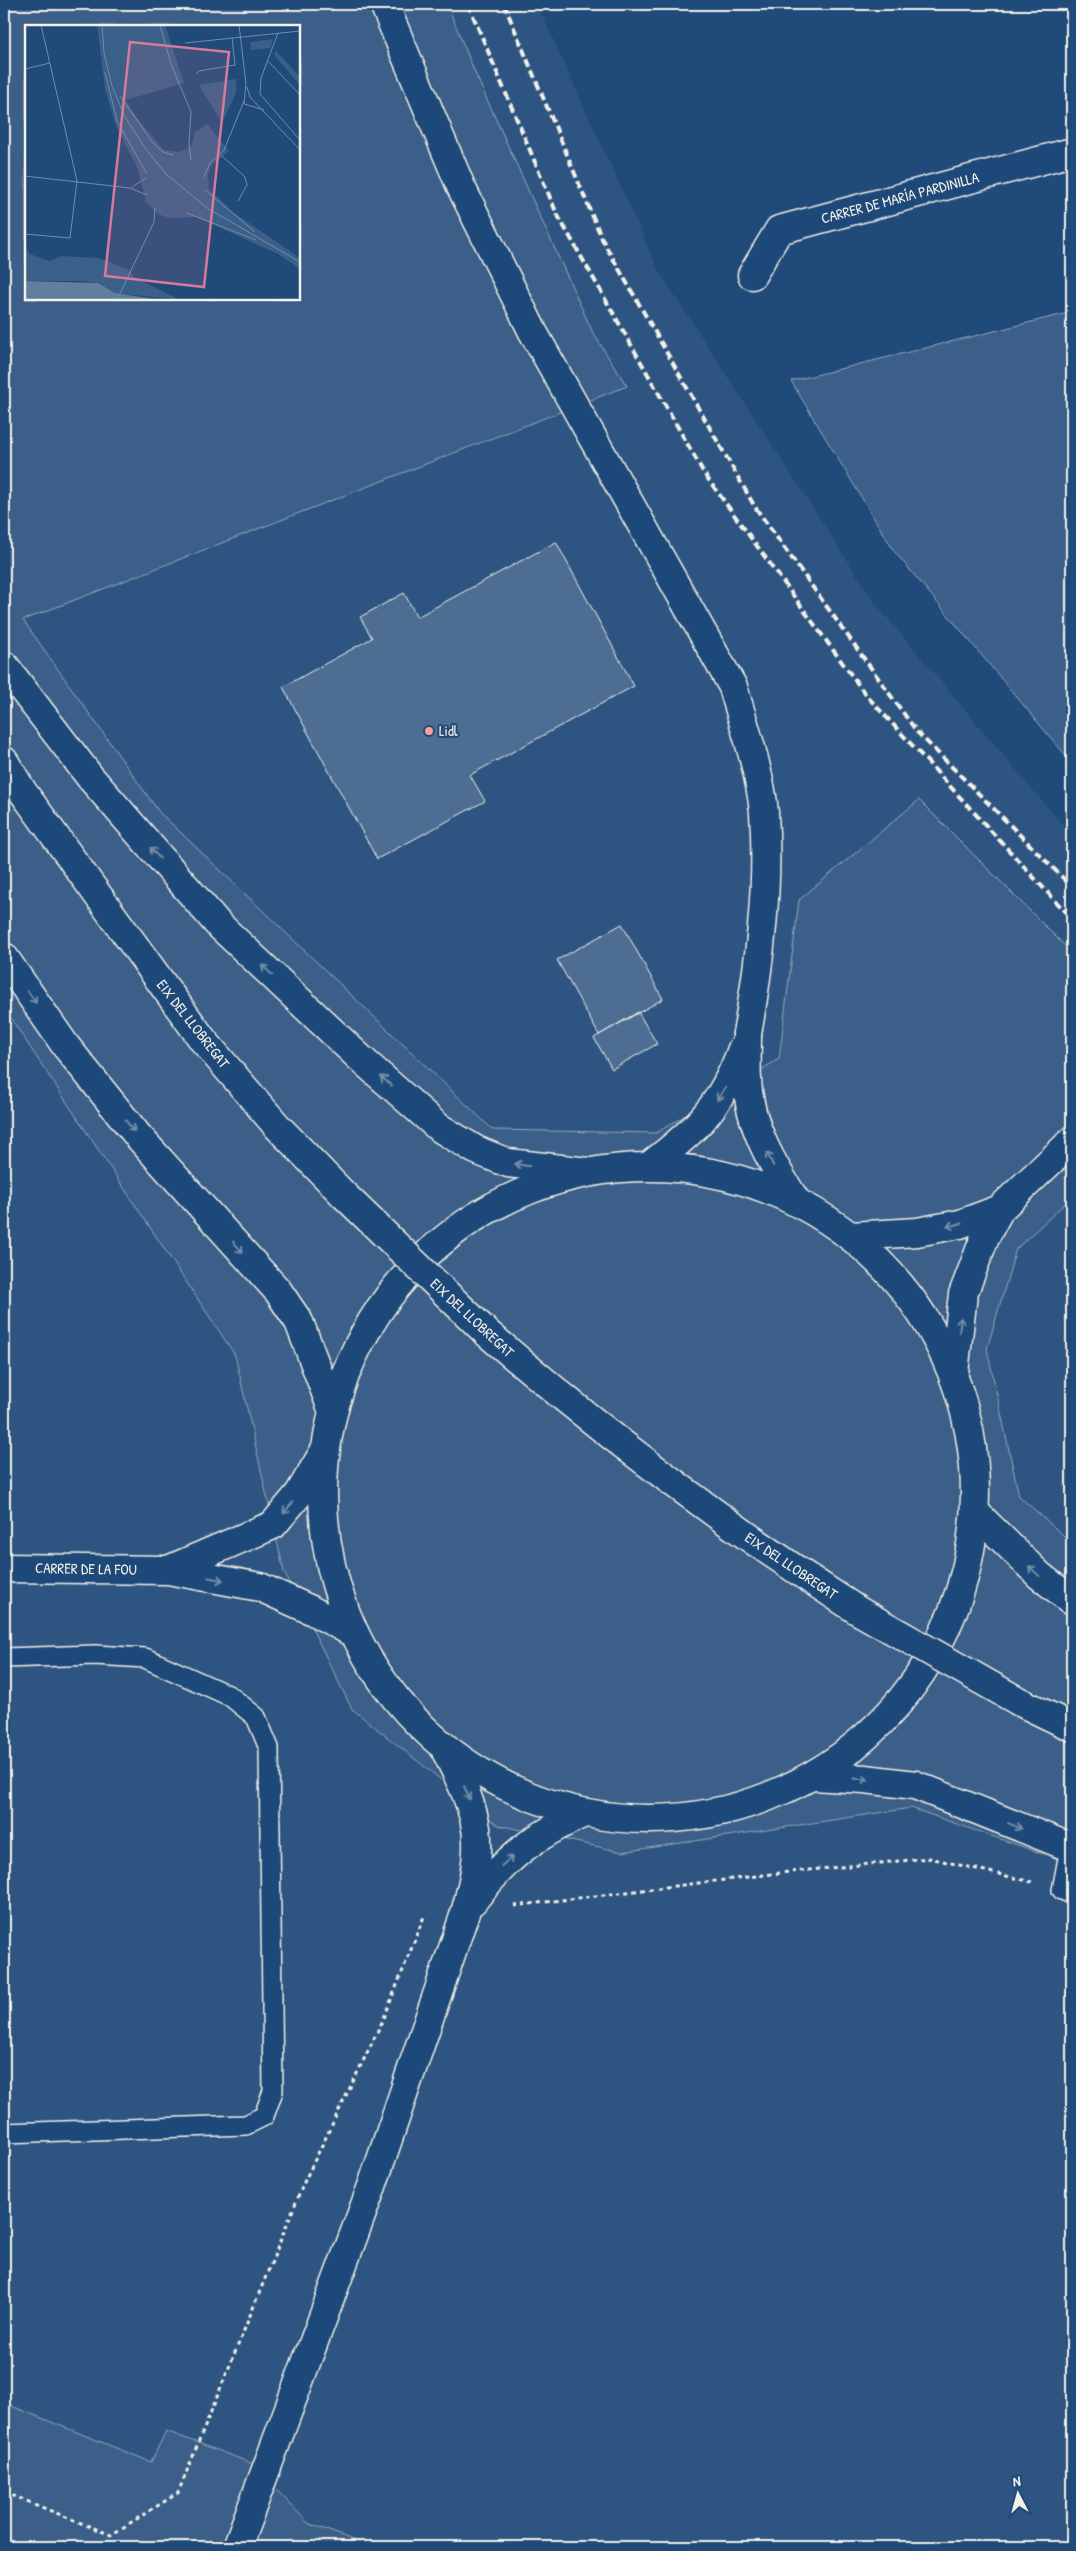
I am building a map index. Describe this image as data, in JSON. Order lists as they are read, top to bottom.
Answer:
{
  "streets": {
    "main road": ["CARRER DE MARÍA PARDINILLA", "EIX DEL LLOBREGAT", "CARRER DE LA FOU"]
  },
  "places": ["Lidl"],
  "north": "top"
}
